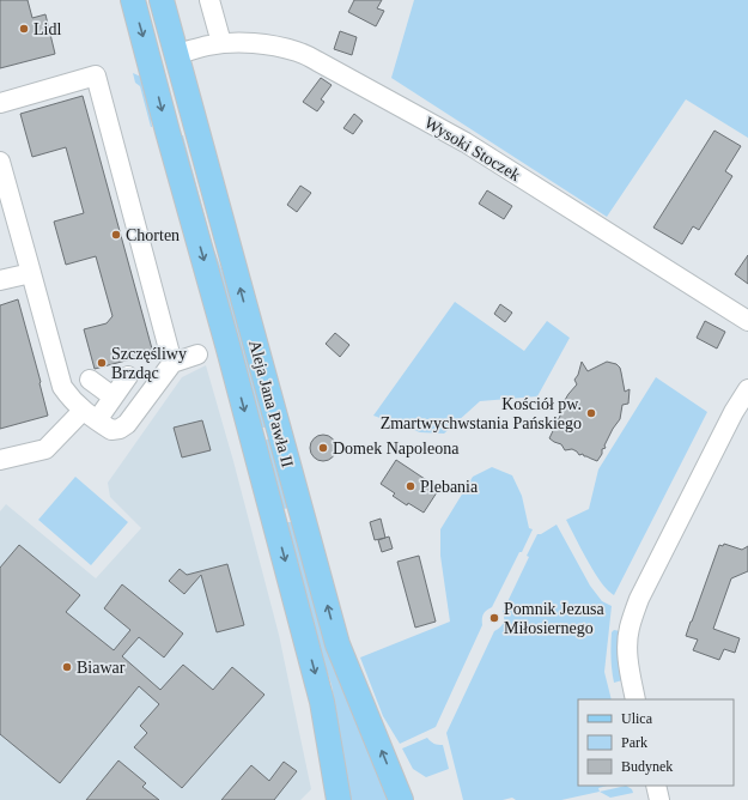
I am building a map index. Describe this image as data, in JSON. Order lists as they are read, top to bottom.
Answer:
{
  "streets": {
    "main road": ["Aleja Jana Pawła II"],
    "street": ["Wysoki Stoczek"]
  },
  "crossings": [
    ["Wysoki Stoczek", "Aleja Jana Pawła II"]
  ],
  "places": [
    "Lidl",
    "Chorten",
    "Szczęśliwy Brzdąc",
    "Kościół pw. Zmartwychwstania Pańskiego",
    "Domek Napoleona",
    "Plebania",
    "Pomnik Jezusa Miłosiernego",
    "Biawar"
  ],
  "legend": ["Ulica", "Park", "Budynek"]
}
